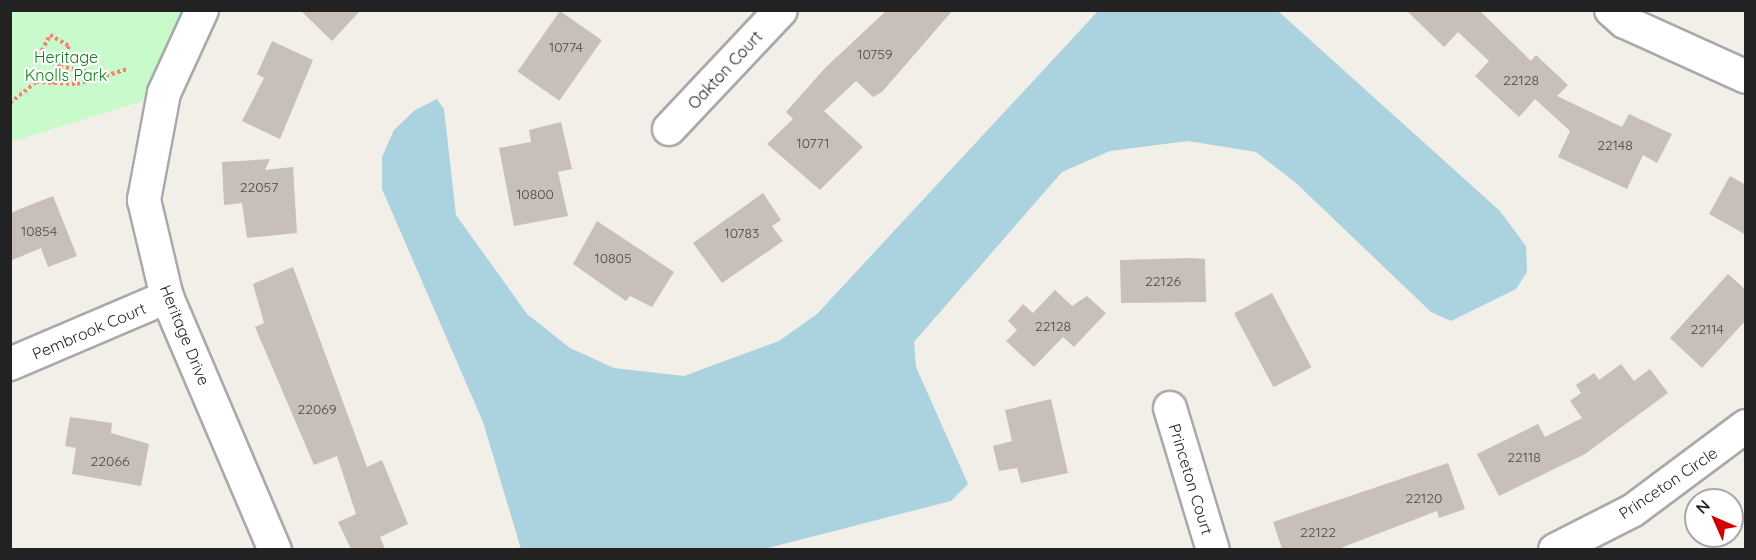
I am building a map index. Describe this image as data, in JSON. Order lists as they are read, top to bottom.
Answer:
{
  "streets": {
    "street": [
      "Oakton Court",
      "Pembrook Court",
      "Heritage Drive",
      "Princeton Court",
      "Princeton Circle"
    ]
  },
  "crossings": [
    ["Pembrook Court", "Heritage Drive"]
  ],
  "parks": ["Heritage Knolls Park"],
  "house_numbers": [
    "10774",
    "10759",
    "22128",
    "10771",
    "22148",
    "22057",
    "10800",
    "10854",
    "10783",
    "10805",
    "22126",
    "22128",
    "22114",
    "22069",
    "22118",
    "22066",
    "22120",
    "22122"
  ],
  "north": "top left"
}
